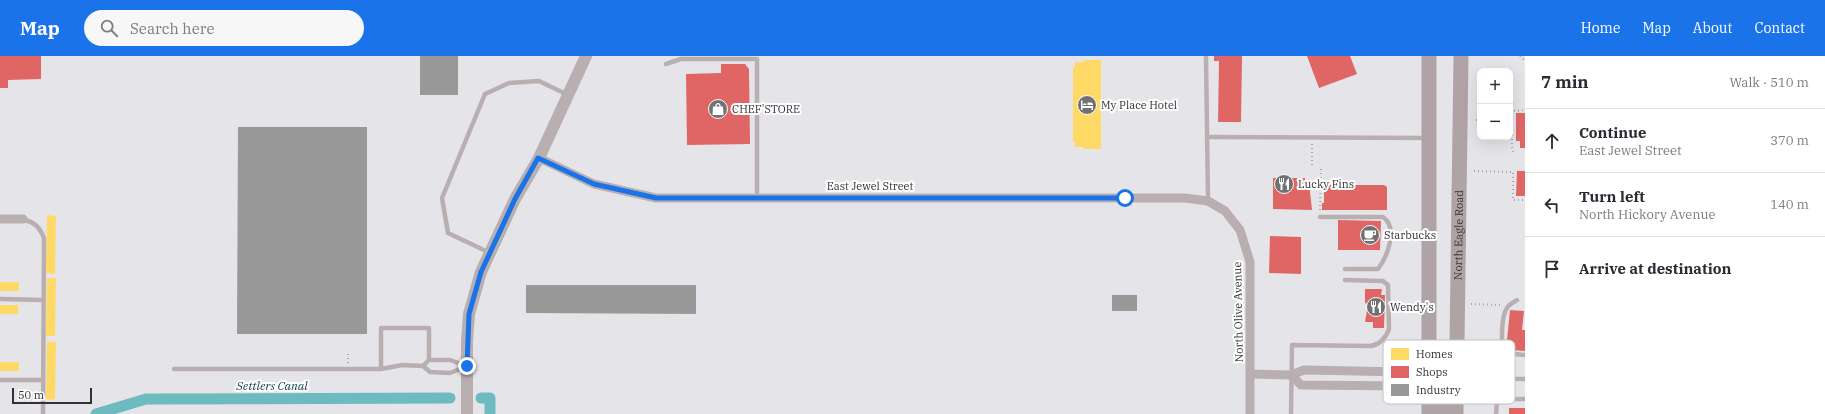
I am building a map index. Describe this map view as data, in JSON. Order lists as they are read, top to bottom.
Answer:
{
  "streets": {
    "highway": ["North Eagle Road"],
    "street": ["East Jewel Street", "North Olive Avenue"]
  },
  "crossings": [
    ["East Jewel Street", "North Olive Avenue"]
  ],
  "water": ["Settlers Canal"],
  "places": {
    "hotel": ["My Place Hotel"],
    "shop": ["CHEF'STORE"],
    "restaurant": ["Lucky Fins", "Wendy's"],
    "cafe": ["Starbucks"]
  },
  "legend": ["Homes", "Shops", "Industry"],
  "scale_bar": "50 m",
  "page": {
    "header": "Map",
    "search": "Search here",
    "nav": [
      "Home",
      "Map",
      "About",
      "Contact"
    ],
    "heading": ["7 min", "Walk · 510 m"],
    "map_buttons": ["+", "−"],
    "list": [
      ["Continue", "East Jewel Street", "370 m"],
      ["Turn left", "North Hickory Avenue", "140 m"],
      "Arrive at destination"
    ],
    "scale": "50 m"
  }
}
